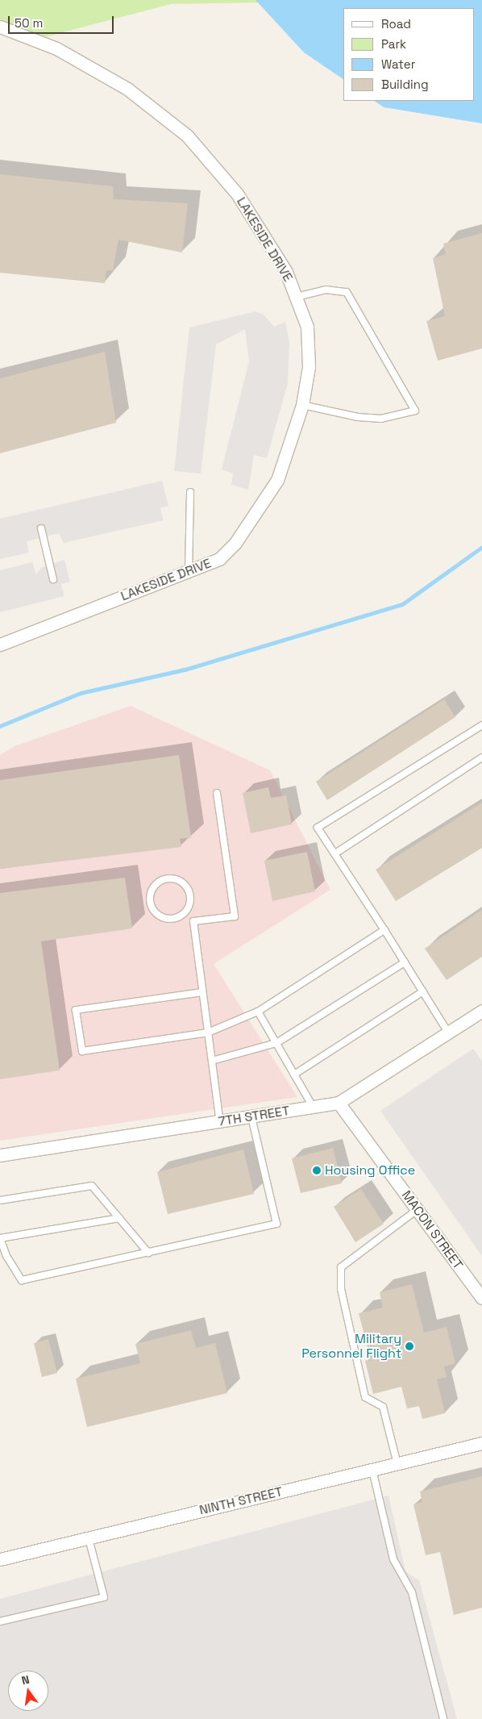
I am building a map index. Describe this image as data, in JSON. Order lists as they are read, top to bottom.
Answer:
{
  "streets": {
    "street": [
      "LAKESIDE DRIVE",
      "7TH STREET",
      "MACON STREET",
      "NINTH STREET"
    ]
  },
  "crossings": [
    ["7TH STREET", "MACON STREET"]
  ],
  "places": ["Housing Office", "Military Personnel Flight"],
  "legend": [
    "Road",
    "Park",
    "Water",
    "Building"
  ],
  "scale_bar": "50 m",
  "north": "top"
}
